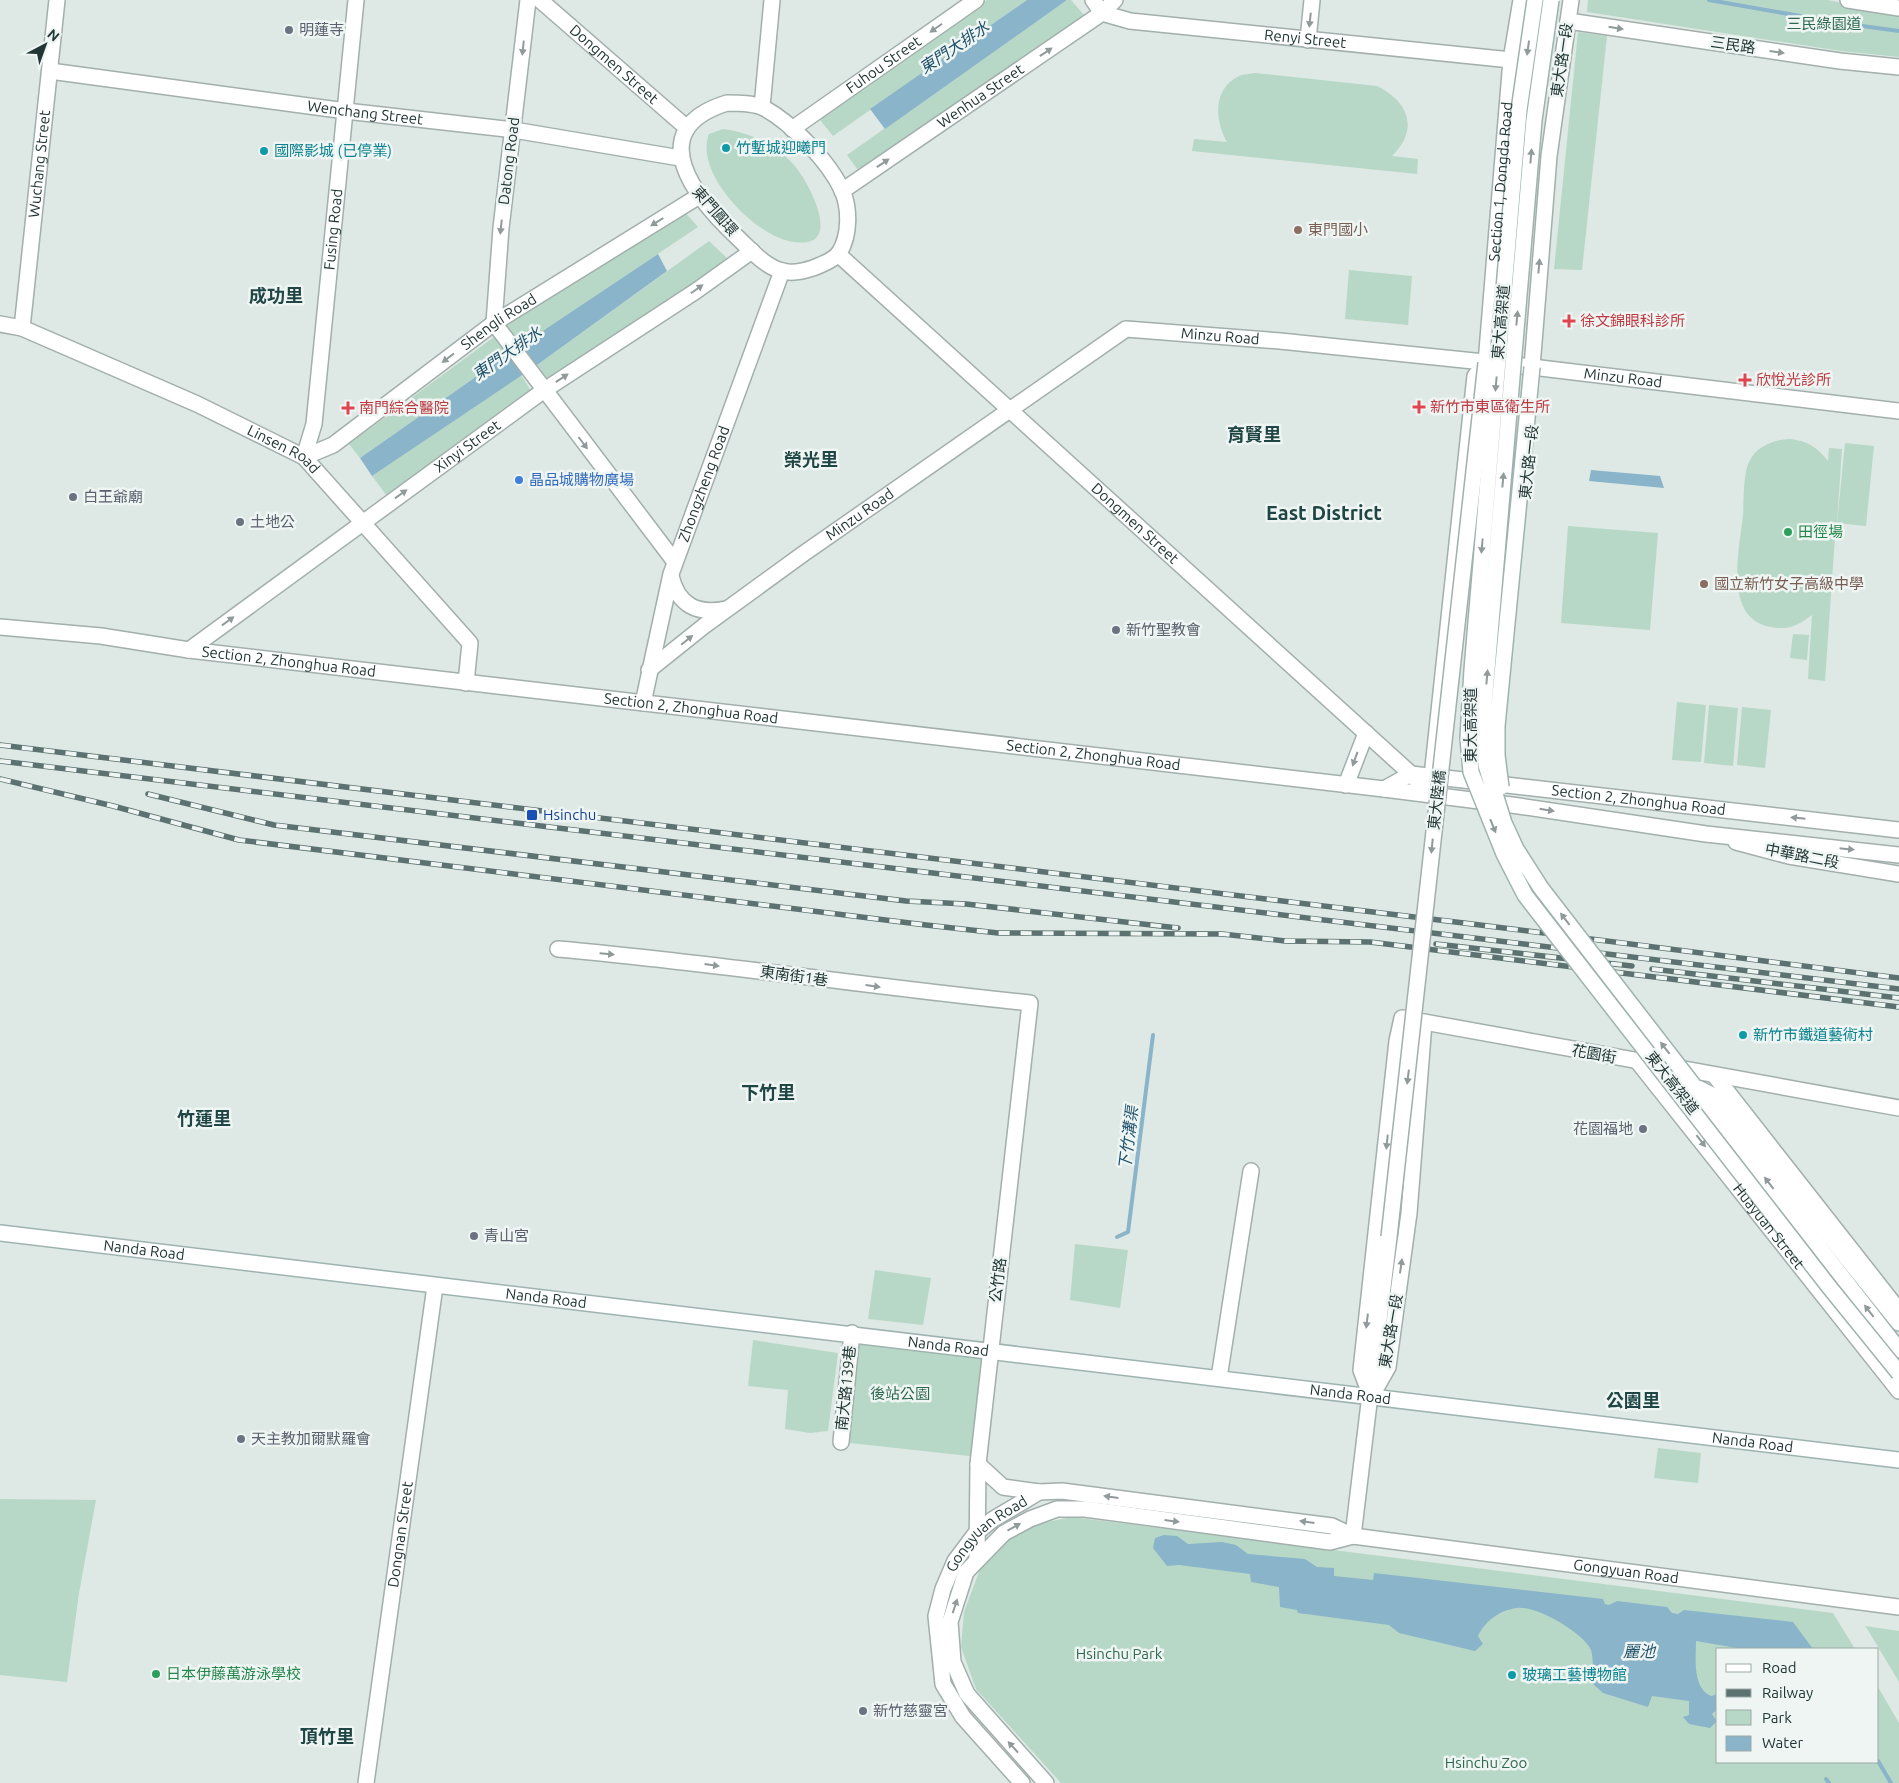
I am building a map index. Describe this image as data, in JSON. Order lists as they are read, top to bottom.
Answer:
{
  "streets": {
    "street": [
      "Renyi Street",
      "三民路",
      "東大路一段",
      "Dongmen Street",
      "Fuhou Street",
      "Wenhua Street",
      "Wenchang Street",
      "Datong Road",
      "Wuchang Street",
      "Section 1, Dongda Road",
      "東門圓環",
      "Fusing Road",
      "東大高架道",
      "Shengli Road",
      "Minzu Road",
      "Xinyi Street",
      "Linsen Road",
      "Zhongzheng Road",
      "Section 2, Zhonghua Road",
      "東大陸橋",
      "中華路二段",
      "東南街1巷",
      "花園街",
      "Huayuan Street",
      "Nanda Road",
      "公竹路",
      "南大路139巷",
      "Dongnan Street",
      "Gongyuan Road"
    ]
  },
  "crossings": [
    ["Renyi Street", "Wenhua Street"],
    ["Renyi Street", "Section 1, Dongda Road"],
    ["三民路", "東大路一段"],
    ["東大路一段", "Minzu Road"],
    ["東大路一段", "Section 2, Zhonghua Road"],
    ["東大路一段", "東大陸橋"],
    ["東大路一段", "花園街"],
    ["東大路一段", "Nanda Road"],
    ["Dongmen Street", "Fuhou Street"],
    ["Dongmen Street", "Wenhua Street"],
    ["Dongmen Street", "Wenchang Street"],
    ["Dongmen Street", "東門圓環"],
    ["Dongmen Street", "Shengli Road"],
    ["Dongmen Street", "Minzu Road"],
    ["Dongmen Street", "Xinyi Street"],
    ["Dongmen Street", "Zhongzheng Road"],
    ["Dongmen Street", "Section 2, Zhonghua Road"],
    ["Fuhou Street", "Wenhua Street"],
    ["Fuhou Street", "Wenchang Street"],
    ["Fuhou Street", "東門圓環"],
    ["Fuhou Street", "Shengli Road"],
    ["Fuhou Street", "Xinyi Street"],
    ["Fuhou Street", "Zhongzheng Road"],
    ["Wenhua Street", "Wenchang Street"],
    ["Wenhua Street", "東門圓環"],
    ["Wenhua Street", "Shengli Road"],
    ["Wenhua Street", "Xinyi Street"],
    ["Wenhua Street", "Zhongzheng Road"],
    ["Wenchang Street", "Datong Road"],
    ["Wenchang Street", "Wuchang Street"],
    ["Wenchang Street", "東門圓環"],
    ["Wenchang Street", "Fusing Road"],
    ["Wenchang Street", "Shengli Road"],
    ["Wenchang Street", "Xinyi Street"],
    ["Wenchang Street", "Zhongzheng Road"],
    ["Datong Road", "Shengli Road"],
    ["Wuchang Street", "Linsen Road"],
    ["Section 1, Dongda Road", "Minzu Road"],
    ["Section 1, Dongda Road", "東大陸橋"],
    ["東門圓環", "Shengli Road"],
    ["東門圓環", "Xinyi Street"],
    ["東門圓環", "Zhongzheng Road"],
    ["Fusing Road", "Shengli Road"],
    ["Fusing Road", "Linsen Road"],
    ["東大高架道", "Huayuan Street"],
    ["Shengli Road", "Xinyi Street"],
    ["Shengli Road", "Linsen Road"],
    ["Shengli Road", "Zhongzheng Road"],
    ["Minzu Road", "Zhongzheng Road"],
    ["Minzu Road", "東大陸橋"],
    ["Xinyi Street", "Linsen Road"],
    ["Xinyi Street", "Zhongzheng Road"],
    ["Xinyi Street", "Section 2, Zhonghua Road"],
    ["Linsen Road", "Section 2, Zhonghua Road"],
    ["Zhongzheng Road", "Section 2, Zhonghua Road"],
    ["Section 2, Zhonghua Road", "中華路二段"],
    ["東大陸橋", "Nanda Road"],
    ["東南街1巷", "公竹路"],
    ["花園街", "Huayuan Street"],
    ["Nanda Road", "公竹路"],
    ["Nanda Road", "南大路139巷"],
    ["Nanda Road", "Dongnan Street"],
    ["公竹路", "Gongyuan Road"]
  ],
  "one_way": [
    "三民路",
    "Fuhou Street",
    "Wenhua Street",
    "Datong Road",
    "Shengli Road",
    "Xinyi Street",
    "東南街1巷"
  ],
  "districts": [
    "成功里",
    "育賢里",
    "榮光里",
    "East District",
    "下竹里",
    "竹蓮里",
    "公園里",
    "頂竹里"
  ],
  "water": ["東門大排水", "下竹溝渠", "麗池"],
  "parks": [
    "三民綠園道",
    "後站公園",
    "Hsinchu Park",
    "Hsinchu Zoo"
  ],
  "places": {
    "other": [
      "明蓮寺",
      "竹塹城迎曦門",
      "國際影城 (已停業)",
      "東門國小",
      "晶品城購物廣場",
      "白王爺廟",
      "土地公",
      "田徑場",
      "國立新竹女子高級中學",
      "新竹聖教會",
      "新竹市鐵道藝術村",
      "花園福地",
      "青山宮",
      "天主教加爾默羅會",
      "日本伊藤萬游泳學校",
      "玻璃工藝博物館",
      "新竹慈靈宮"
    ],
    "health": [
      "徐文錦眼科診所",
      "欣悅光診所",
      "新竹市東區衛生所",
      "南門綜合醫院"
    ],
    "transit": ["Hsinchu"]
  },
  "legend": [
    "Road",
    "Railway",
    "Park",
    "Water"
  ],
  "north": "top right"
}
